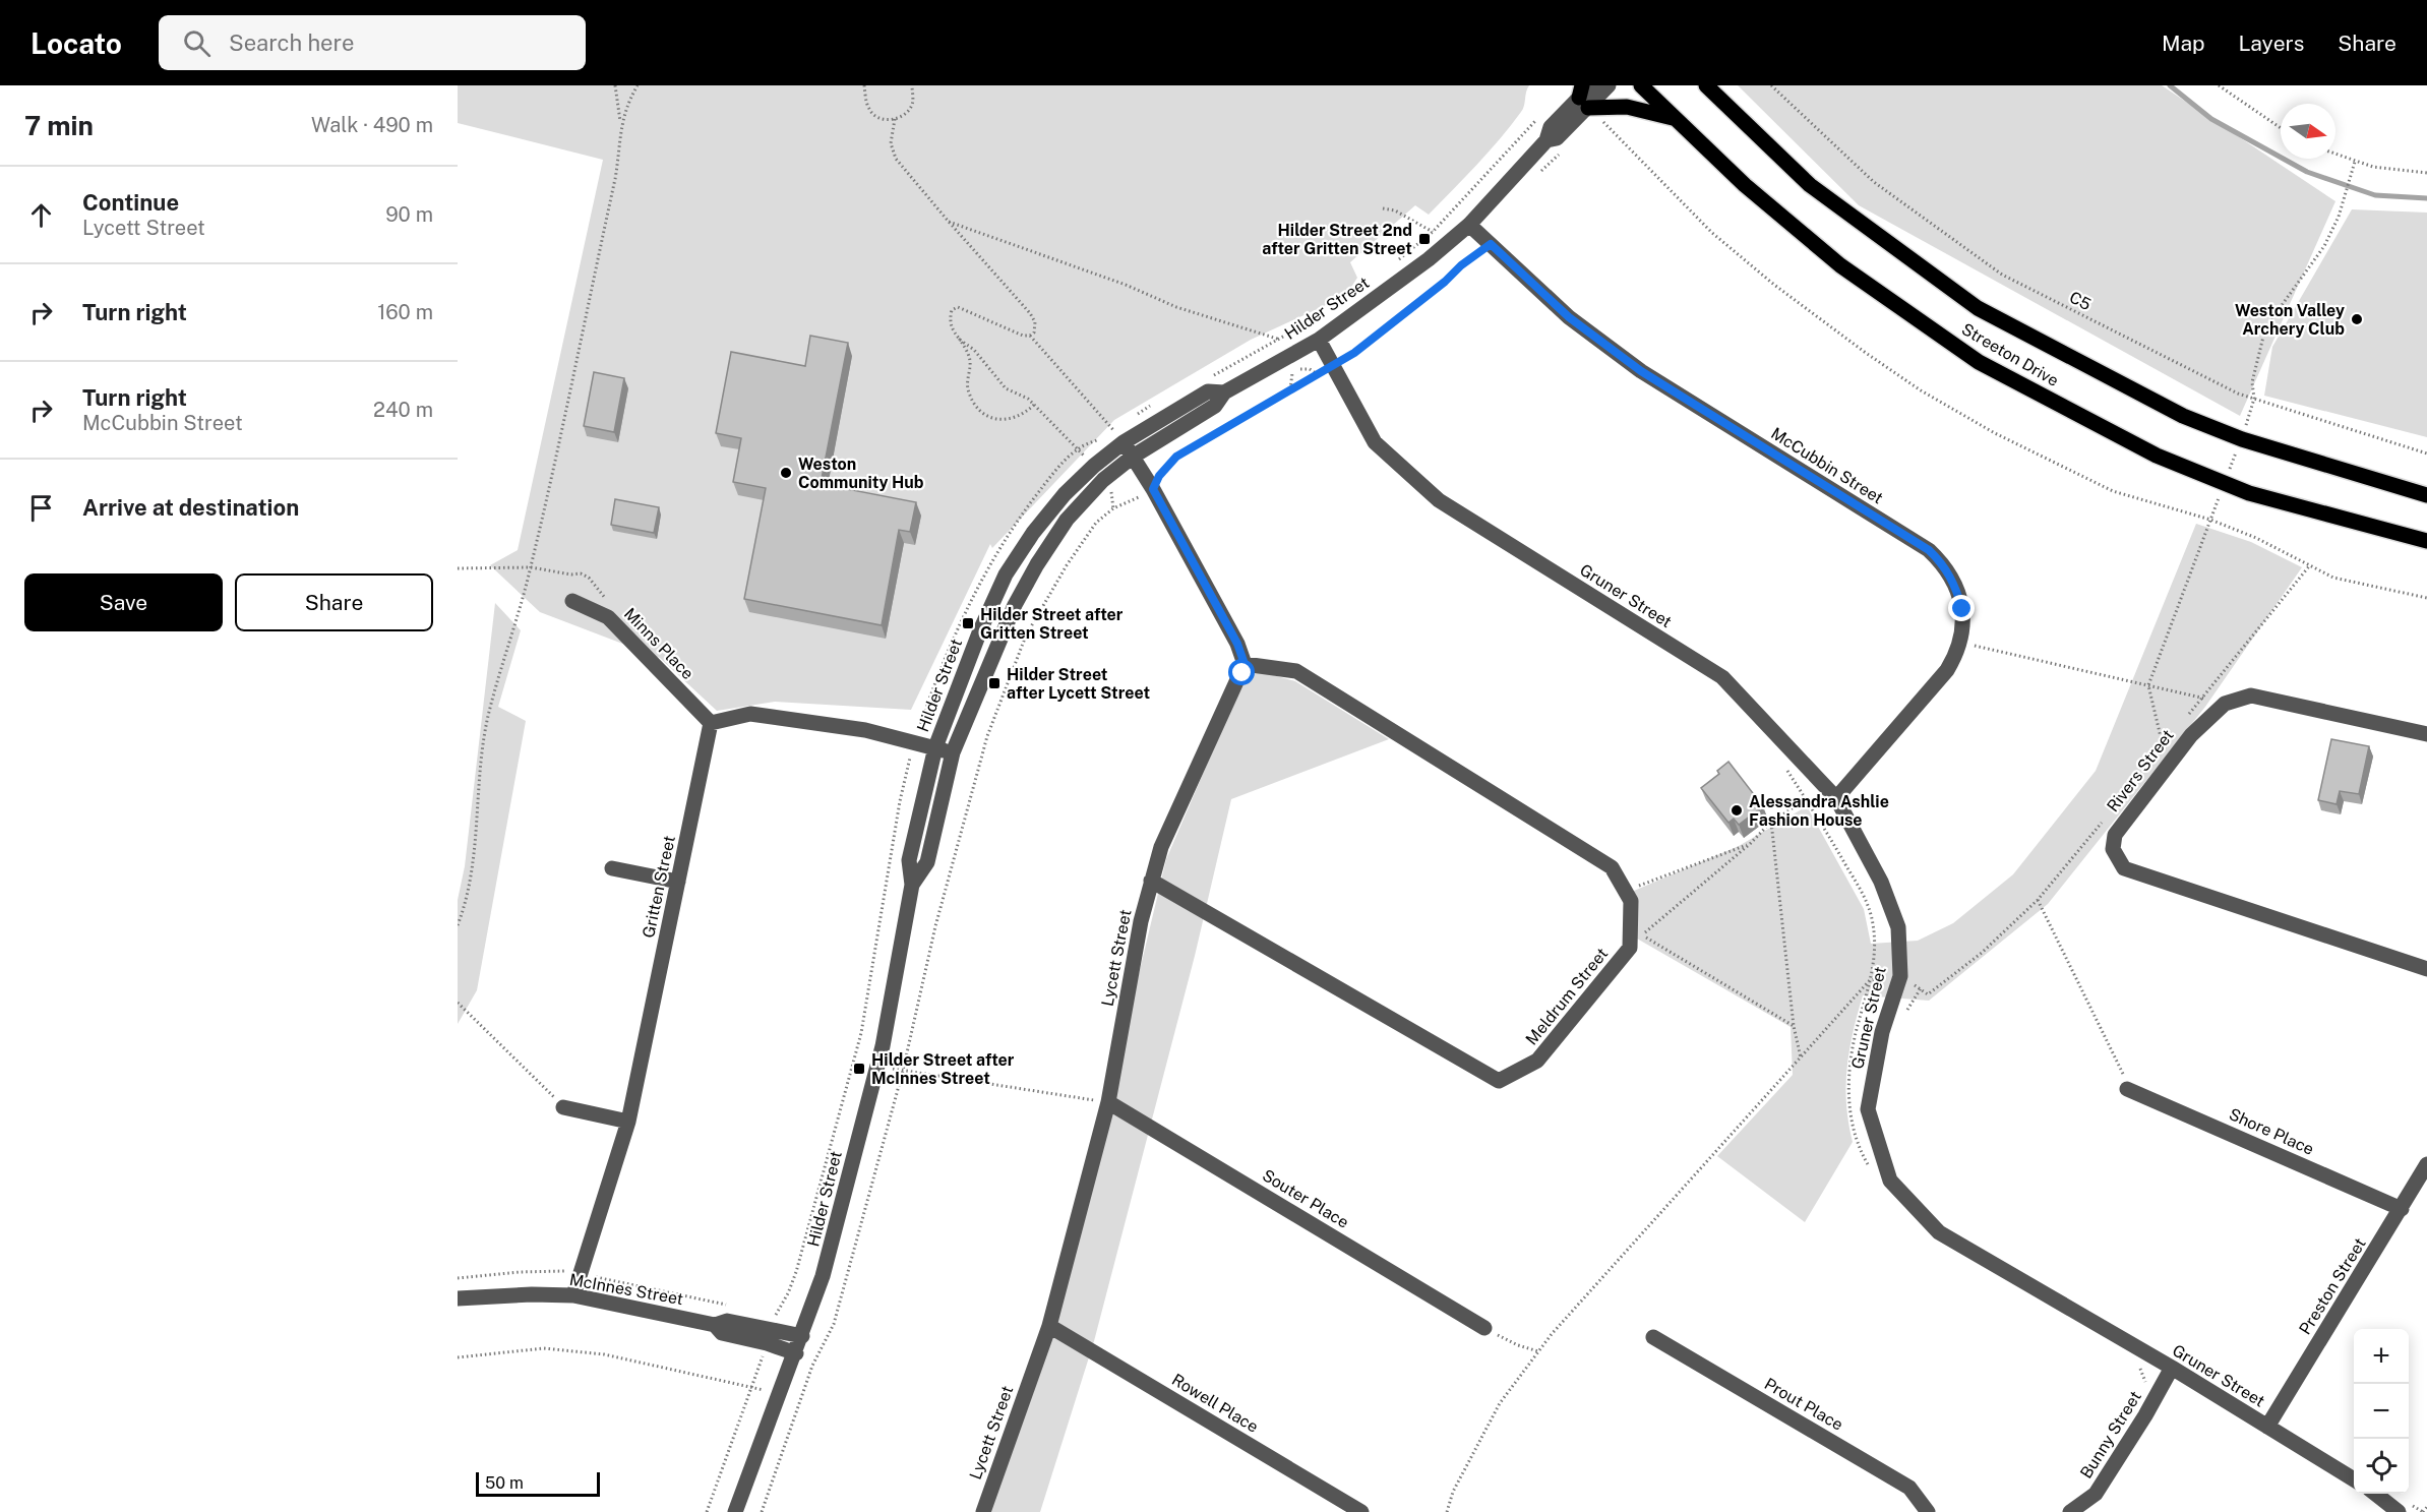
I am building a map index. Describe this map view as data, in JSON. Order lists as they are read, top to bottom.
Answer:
{
  "streets": {
    "main road": ["Streeton Drive"],
    "street": [
      "Hilder Street",
      "McCubbin Street",
      "Gruner Street",
      "Minns Place",
      "Rivers Street",
      "Gritten Street",
      "Lycett Street",
      "Meldrum Street",
      "Shore Place",
      "Souter Place",
      "Preston Street",
      "McInnes Street",
      "Rowell Place",
      "Prout Place",
      "Bunny Street"
    ],
    "path": ["C5"]
  },
  "crossings": [
    ["Hilder Street", "McCubbin Street"],
    ["Hilder Street", "Gruner Street"],
    ["Hilder Street", "McInnes Street"],
    ["McCubbin Street", "Gruner Street"],
    ["Gruner Street", "Preston Street"],
    ["Gruner Street", "Bunny Street"],
    ["Minns Place", "Gritten Street"],
    ["Gritten Street", "McInnes Street"],
    ["Lycett Street", "Meldrum Street"],
    ["Lycett Street", "Souter Place"],
    ["Lycett Street", "Rowell Place"],
    ["Shore Place", "Preston Street"]
  ],
  "places": {
    "transit": [
      "Hilder Street 2nd after Gritten Street",
      "Hilder Street after Gritten Street",
      "Hilder Street after Lycett Street",
      "Hilder Street after McInnes Street"
    ],
    "other": ["Weston Valley Archery Club", "Weston Community Hub", "Alessandra Ashlie Fashion House"]
  },
  "scale_bar": "50 m",
  "north": "right",
  "page": {
    "header": "Locato",
    "search": "Search here",
    "nav": ["Map", "Layers", "Share"],
    "heading": ["7 min", "Walk · 490 m"],
    "list": [
      ["Continue", "Lycett Street", "90 m"],
      ["Turn right", "160 m"],
      ["Turn right", "McCubbin Street", "240 m"],
      "Arrive at destination"
    ],
    "buttons": ["Save", "Share"],
    "map_buttons": ["+", "−"],
    "scale": "50 m"
  }
}
